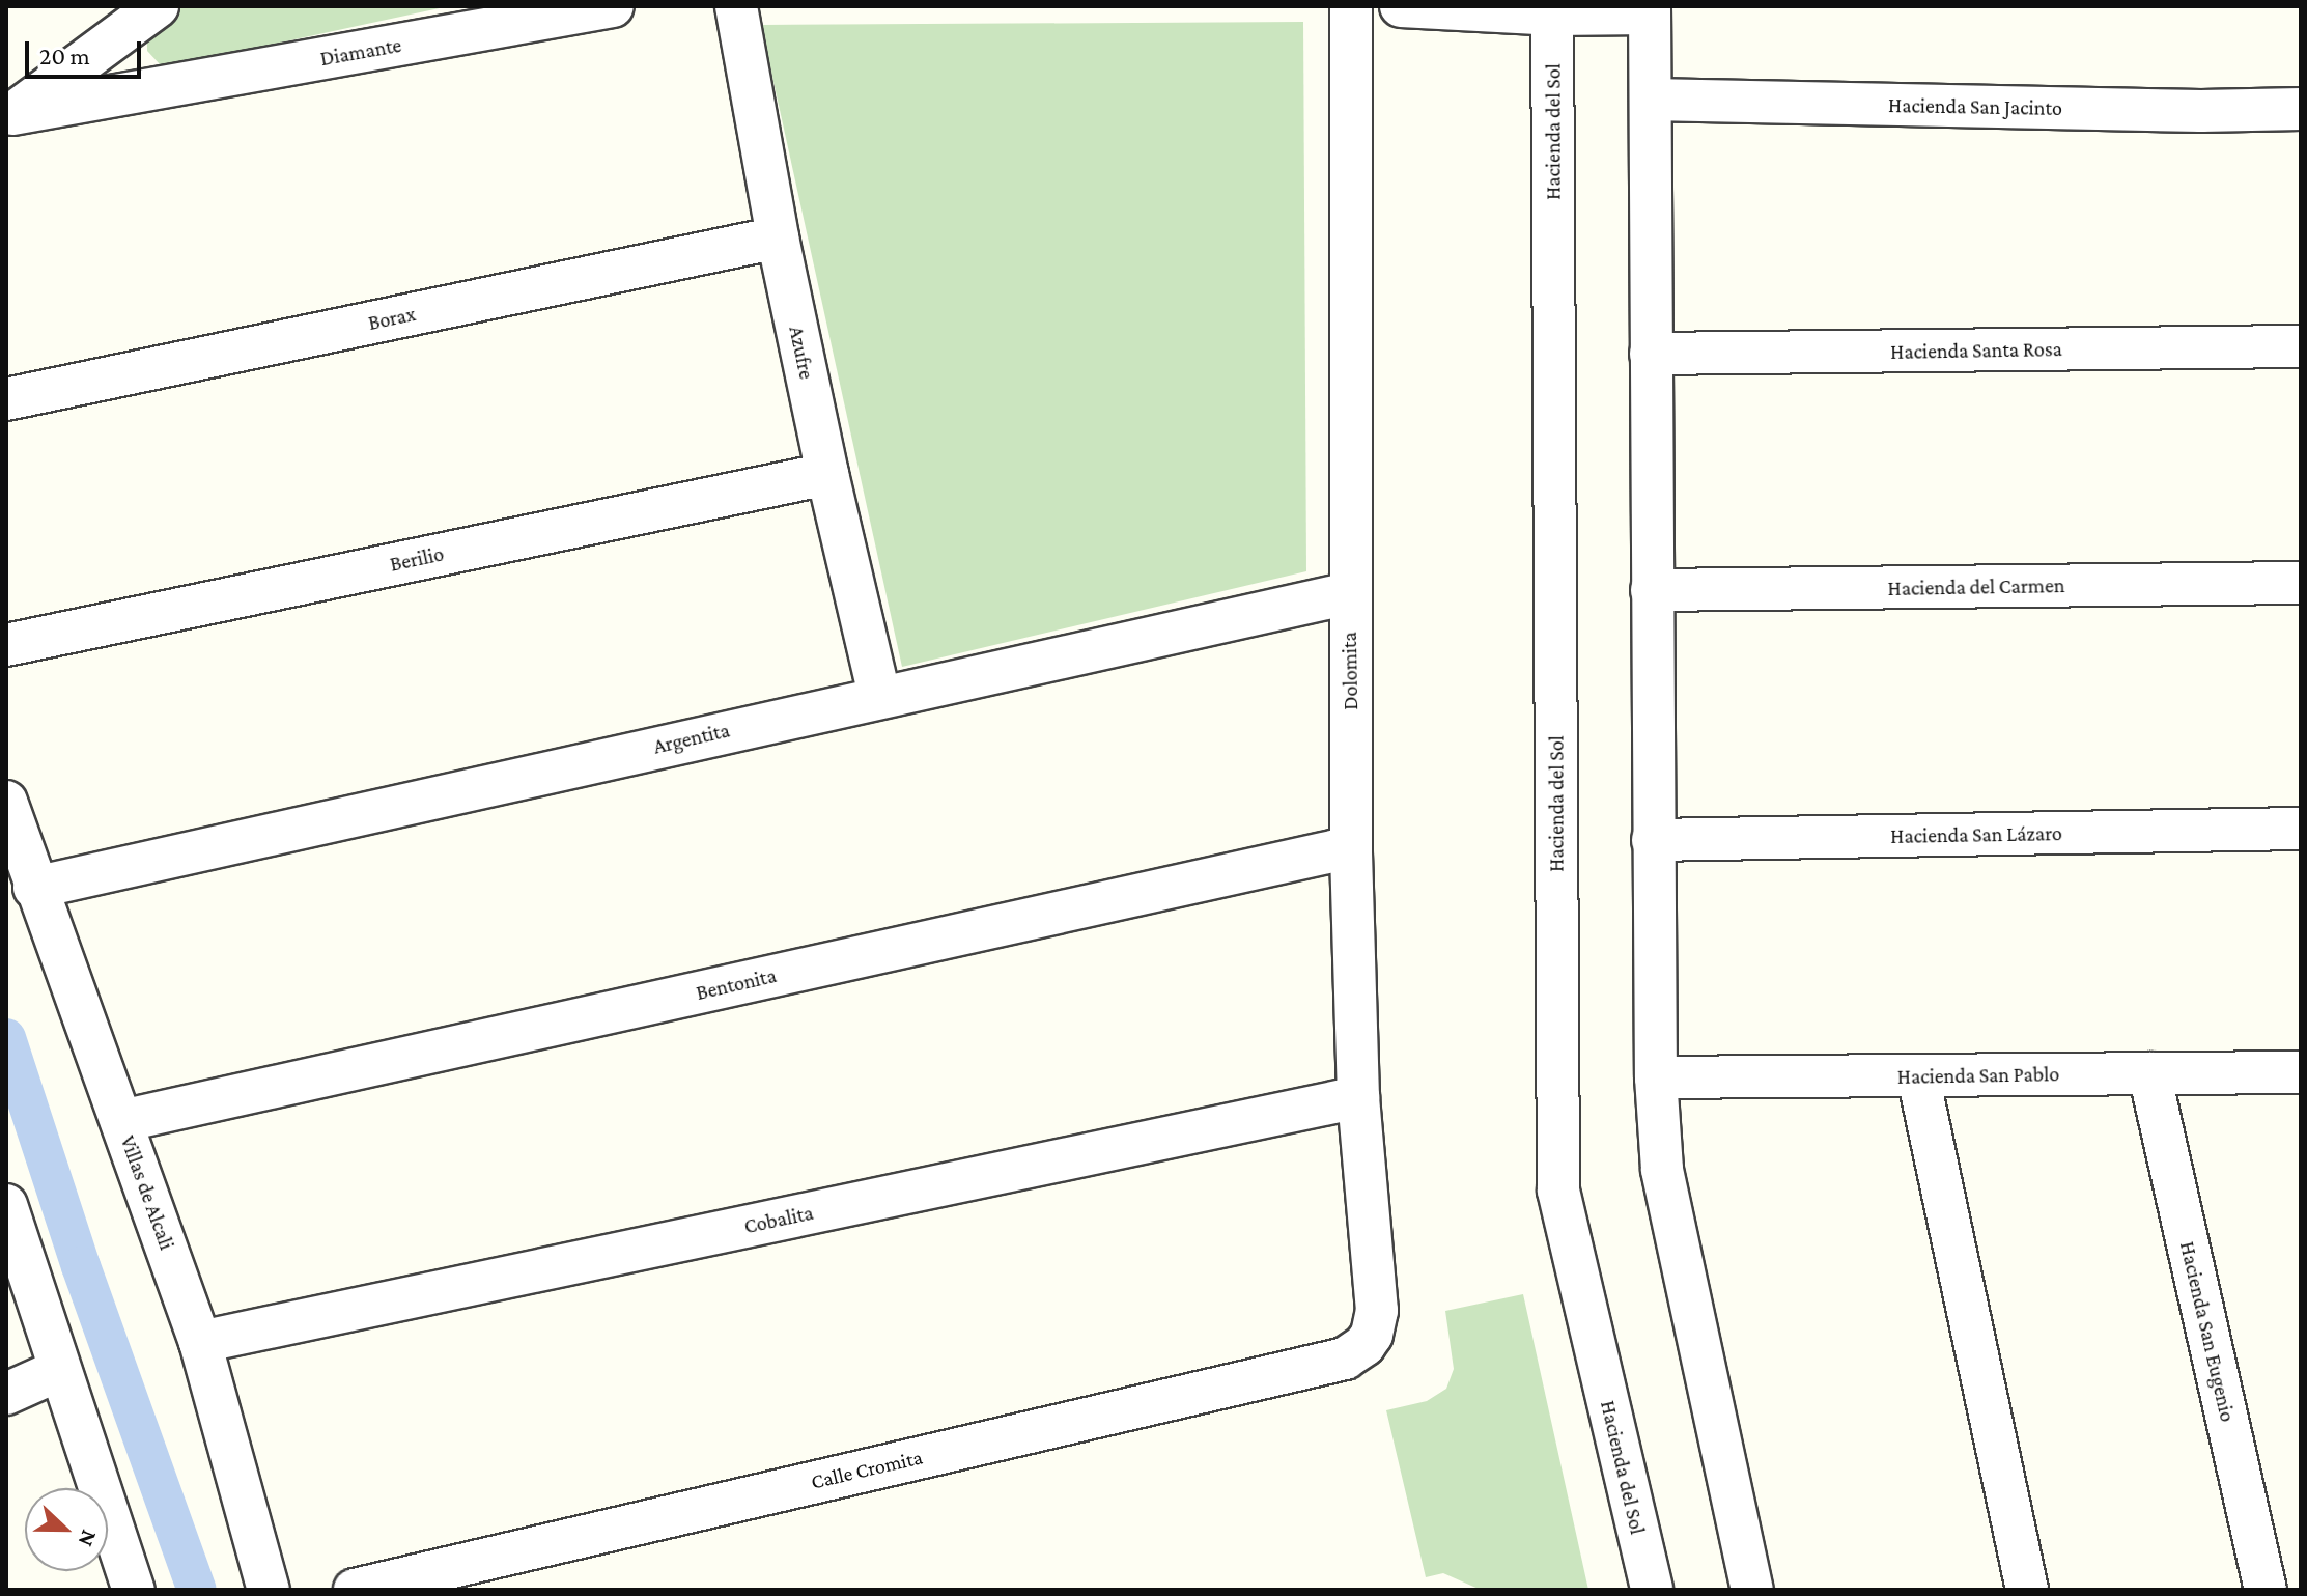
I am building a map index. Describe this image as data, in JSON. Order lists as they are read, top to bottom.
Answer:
{
  "streets": {
    "street": [
      "Diamante",
      "Hacienda San Jacinto",
      "Hacienda del Sol",
      "Borax",
      "Hacienda Santa Rosa",
      "Azufre",
      "Berilio",
      "Hacienda del Carmen",
      "Dolomita",
      "Argentita",
      "Hacienda San Lázaro",
      "Bentonita",
      "Hacienda San Pablo",
      "Villas de Alcali",
      "Cobalita",
      "Hacienda San Eugenio",
      "Calle Cromita"
    ]
  },
  "crossings": [
    ["Borax", "Azufre"],
    ["Azufre", "Berilio"],
    ["Azufre", "Argentita"],
    ["Dolomita", "Argentita"],
    ["Dolomita", "Bentonita"],
    ["Dolomita", "Cobalita"],
    ["Dolomita", "Calle Cromita"],
    ["Argentita", "Villas de Alcali"],
    ["Bentonita", "Villas de Alcali"],
    ["Hacienda San Pablo", "Hacienda San Eugenio"],
    ["Villas de Alcali", "Cobalita"]
  ],
  "scale_bar": "20 m",
  "north": "right"
}
